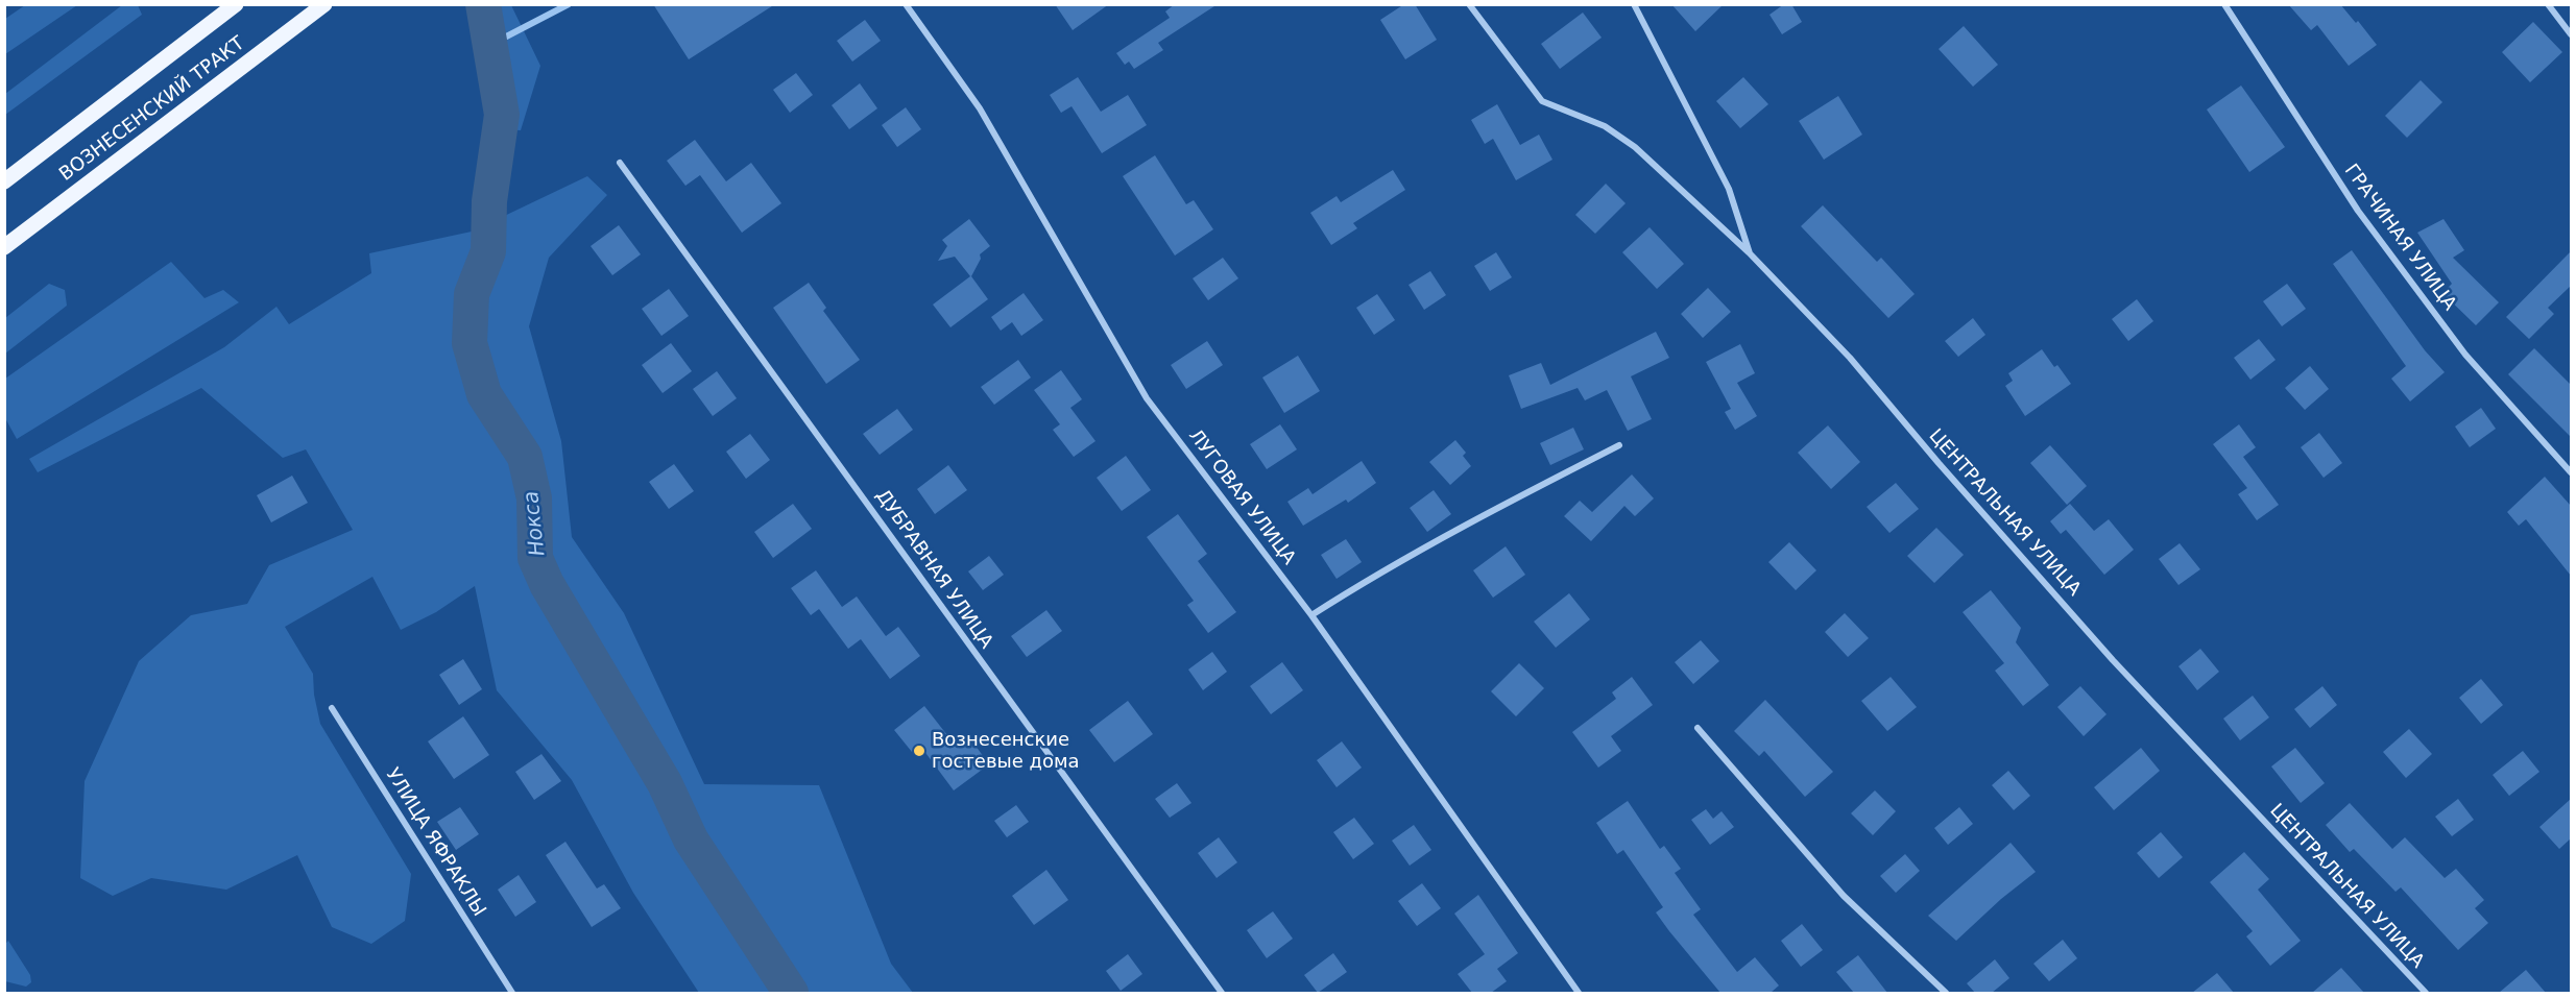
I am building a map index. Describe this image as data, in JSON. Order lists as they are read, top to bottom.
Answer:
{
  "streets": {
    "main road": ["ВОЗНЕСЕНСКИЙ ТРАКТ"],
    "street": [
      "ГРАЧИНАЯ УЛИЦА",
      "ЛУГОВАЯ УЛИЦА",
      "ЦЕНТРАЛЬНАЯ УЛИЦА",
      "ДУБРАВНАЯ УЛИЦА",
      "УЛИЦА ЯФРАКЛЫ"
    ]
  },
  "water": ["Нокса"],
  "places": ["Вознесенские гостевые дома"]
}
